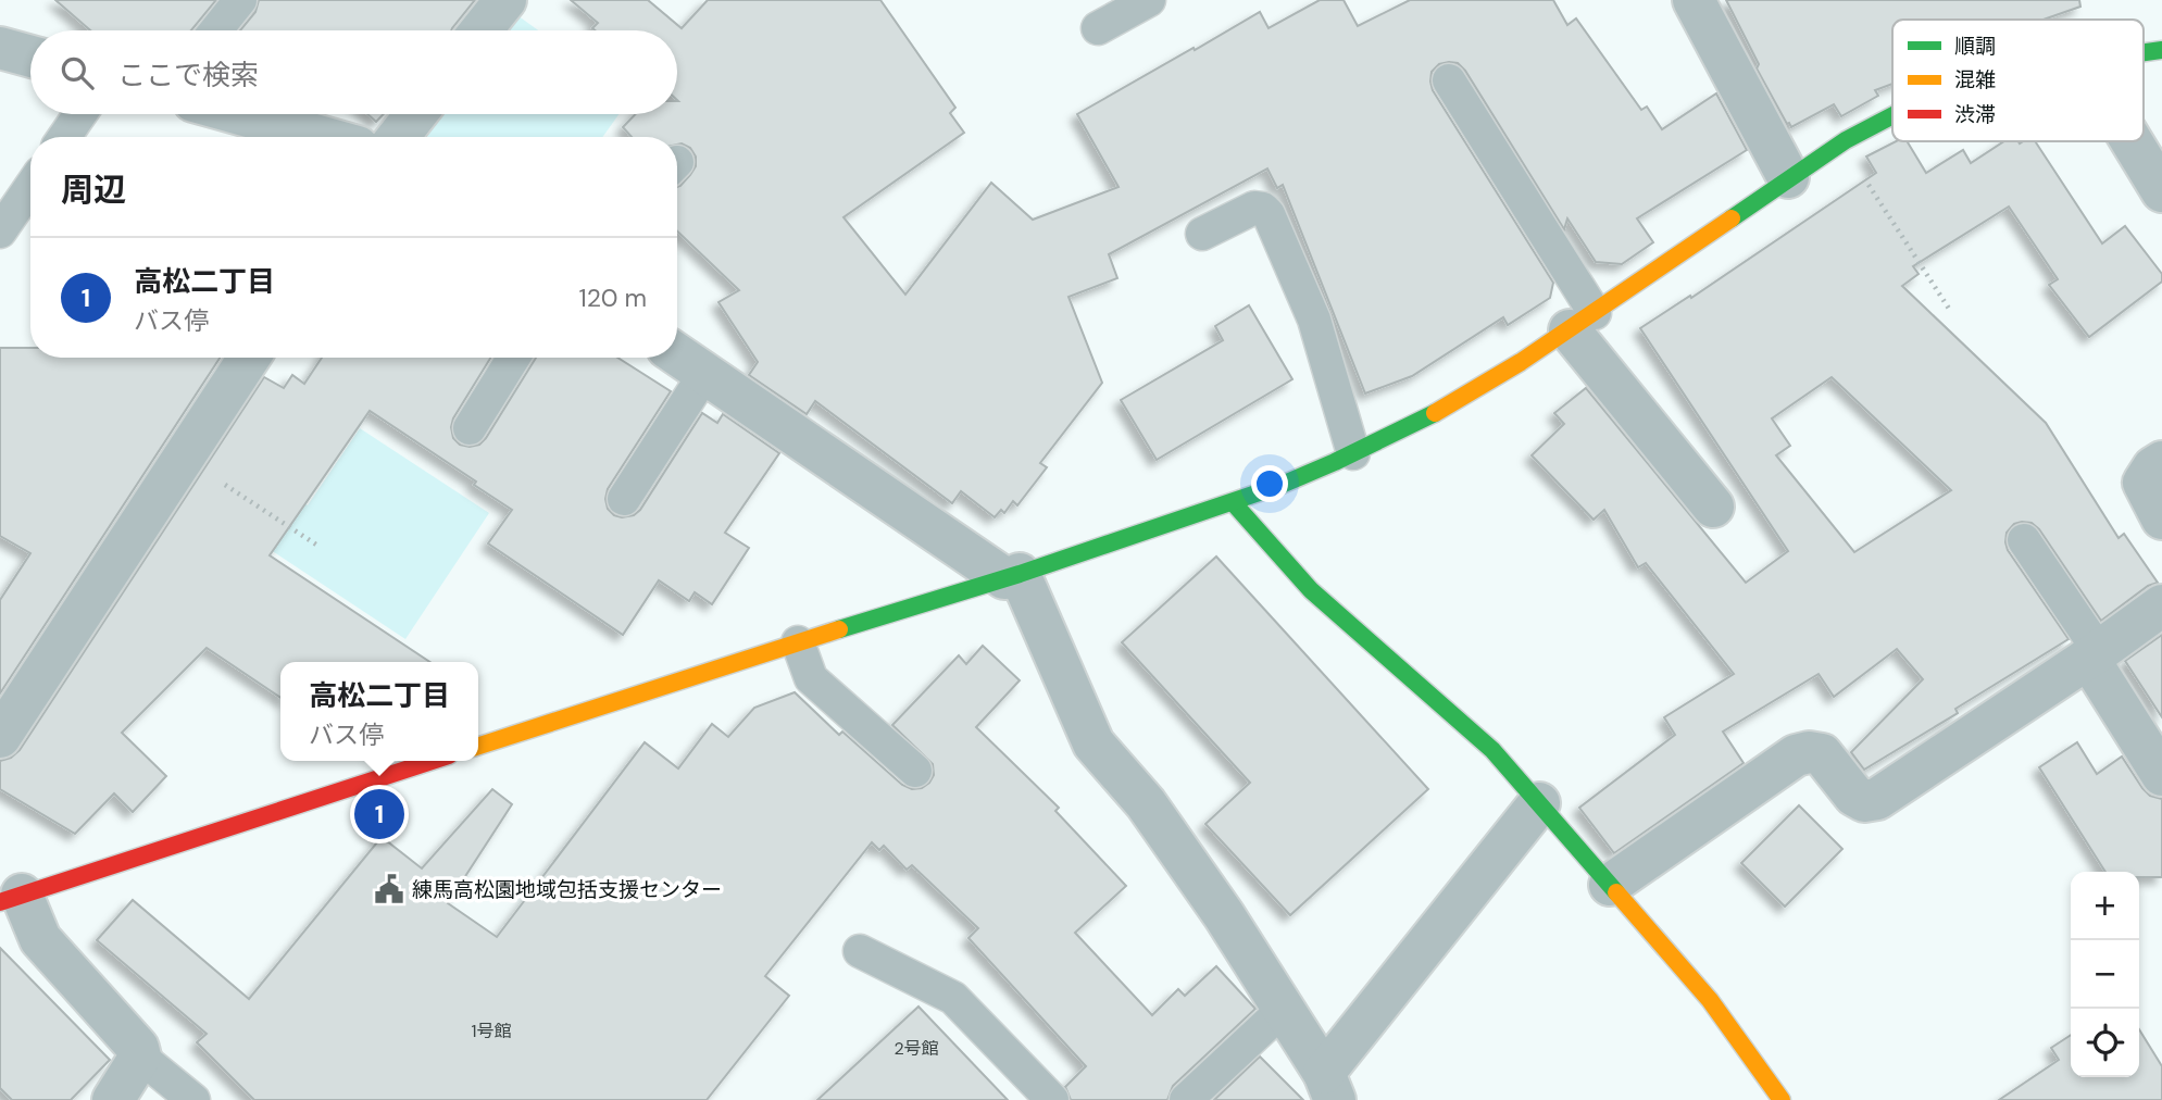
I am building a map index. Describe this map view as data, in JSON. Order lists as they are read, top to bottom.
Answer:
{
  "places": {
    "public building": ["練馬高松園地域包括支援センター"]
  },
  "house_numbers": ["1号館", "2号館"],
  "legend": ["順調", "混雑", "渋滞"],
  "page": {
    "search": "ここで検索",
    "heading": "周辺",
    "list": [
      {
        "mark": "1",
        "name": "高松二丁目",
        "note": "バス停",
        "value": "120 m"
      }
    ],
    "popup": ["高松二丁目", "バス停"],
    "pins": "1",
    "map_buttons": ["+", "−"]
  }
}
